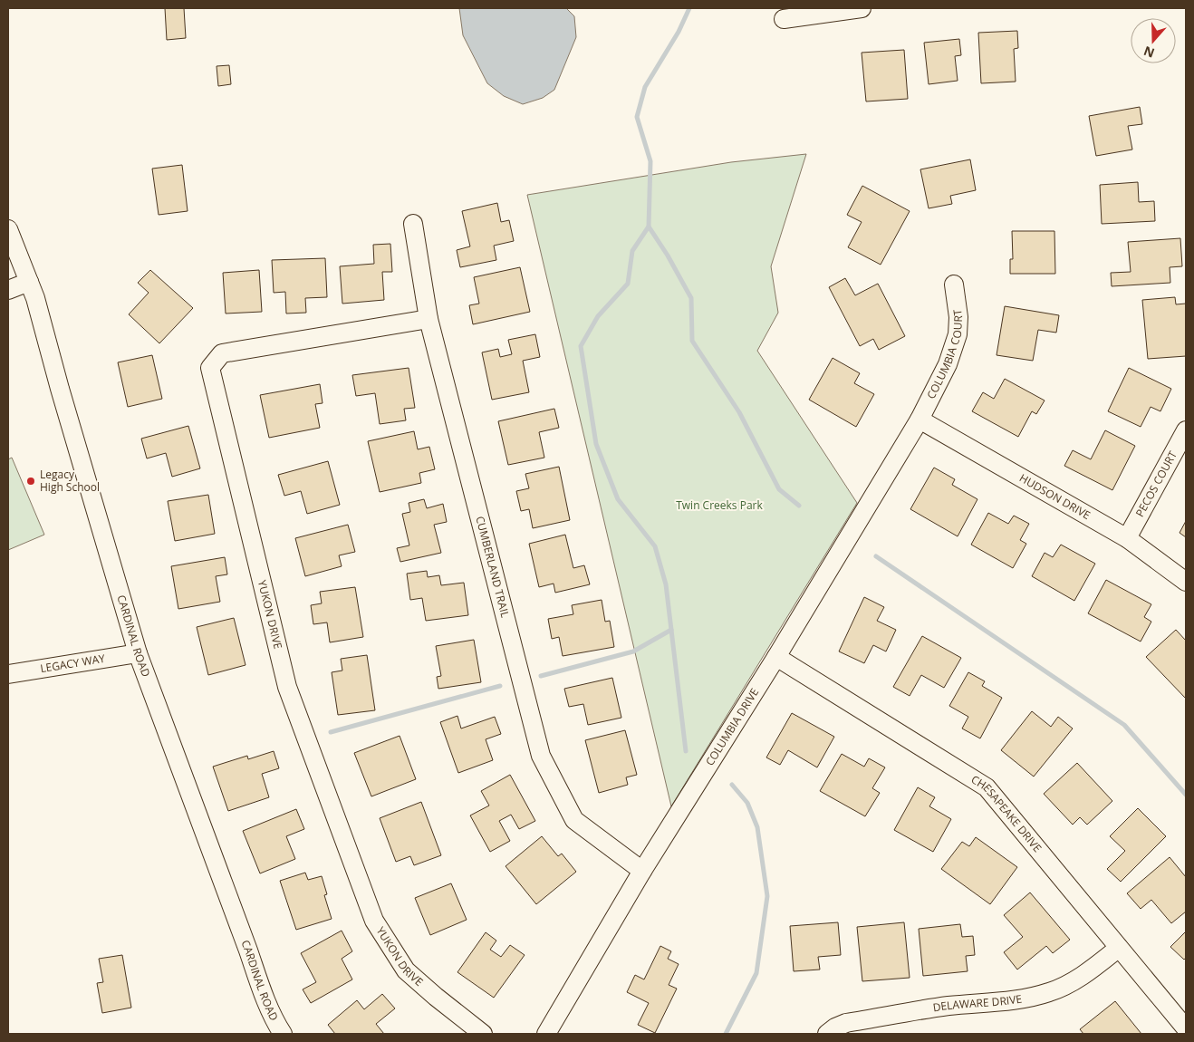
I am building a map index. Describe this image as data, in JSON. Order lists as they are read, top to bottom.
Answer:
{
  "streets": {
    "street": [
      "COLUMBIA COURT",
      "PECOS COURT",
      "HUDSON DRIVE",
      "CUMBERLAND TRAIL",
      "YUKON DRIVE",
      "CARDINAL ROAD",
      "LEGACY WAY",
      "COLUMBIA DRIVE",
      "CHESAPEAKE DRIVE",
      "DELAWARE DRIVE"
    ]
  },
  "crossings": [
    ["COLUMBIA COURT", "HUDSON DRIVE"],
    ["COLUMBIA COURT", "COLUMBIA DRIVE"],
    ["PECOS COURT", "HUDSON DRIVE"],
    ["HUDSON DRIVE", "COLUMBIA DRIVE"],
    ["CUMBERLAND TRAIL", "YUKON DRIVE"],
    ["CUMBERLAND TRAIL", "COLUMBIA DRIVE"],
    ["CARDINAL ROAD", "LEGACY WAY"],
    ["COLUMBIA DRIVE", "CHESAPEAKE DRIVE"],
    ["CHESAPEAKE DRIVE", "DELAWARE DRIVE"]
  ],
  "parks": ["Twin Creeks Park"],
  "places": ["Legacy High School"],
  "north": "bottom"
}
